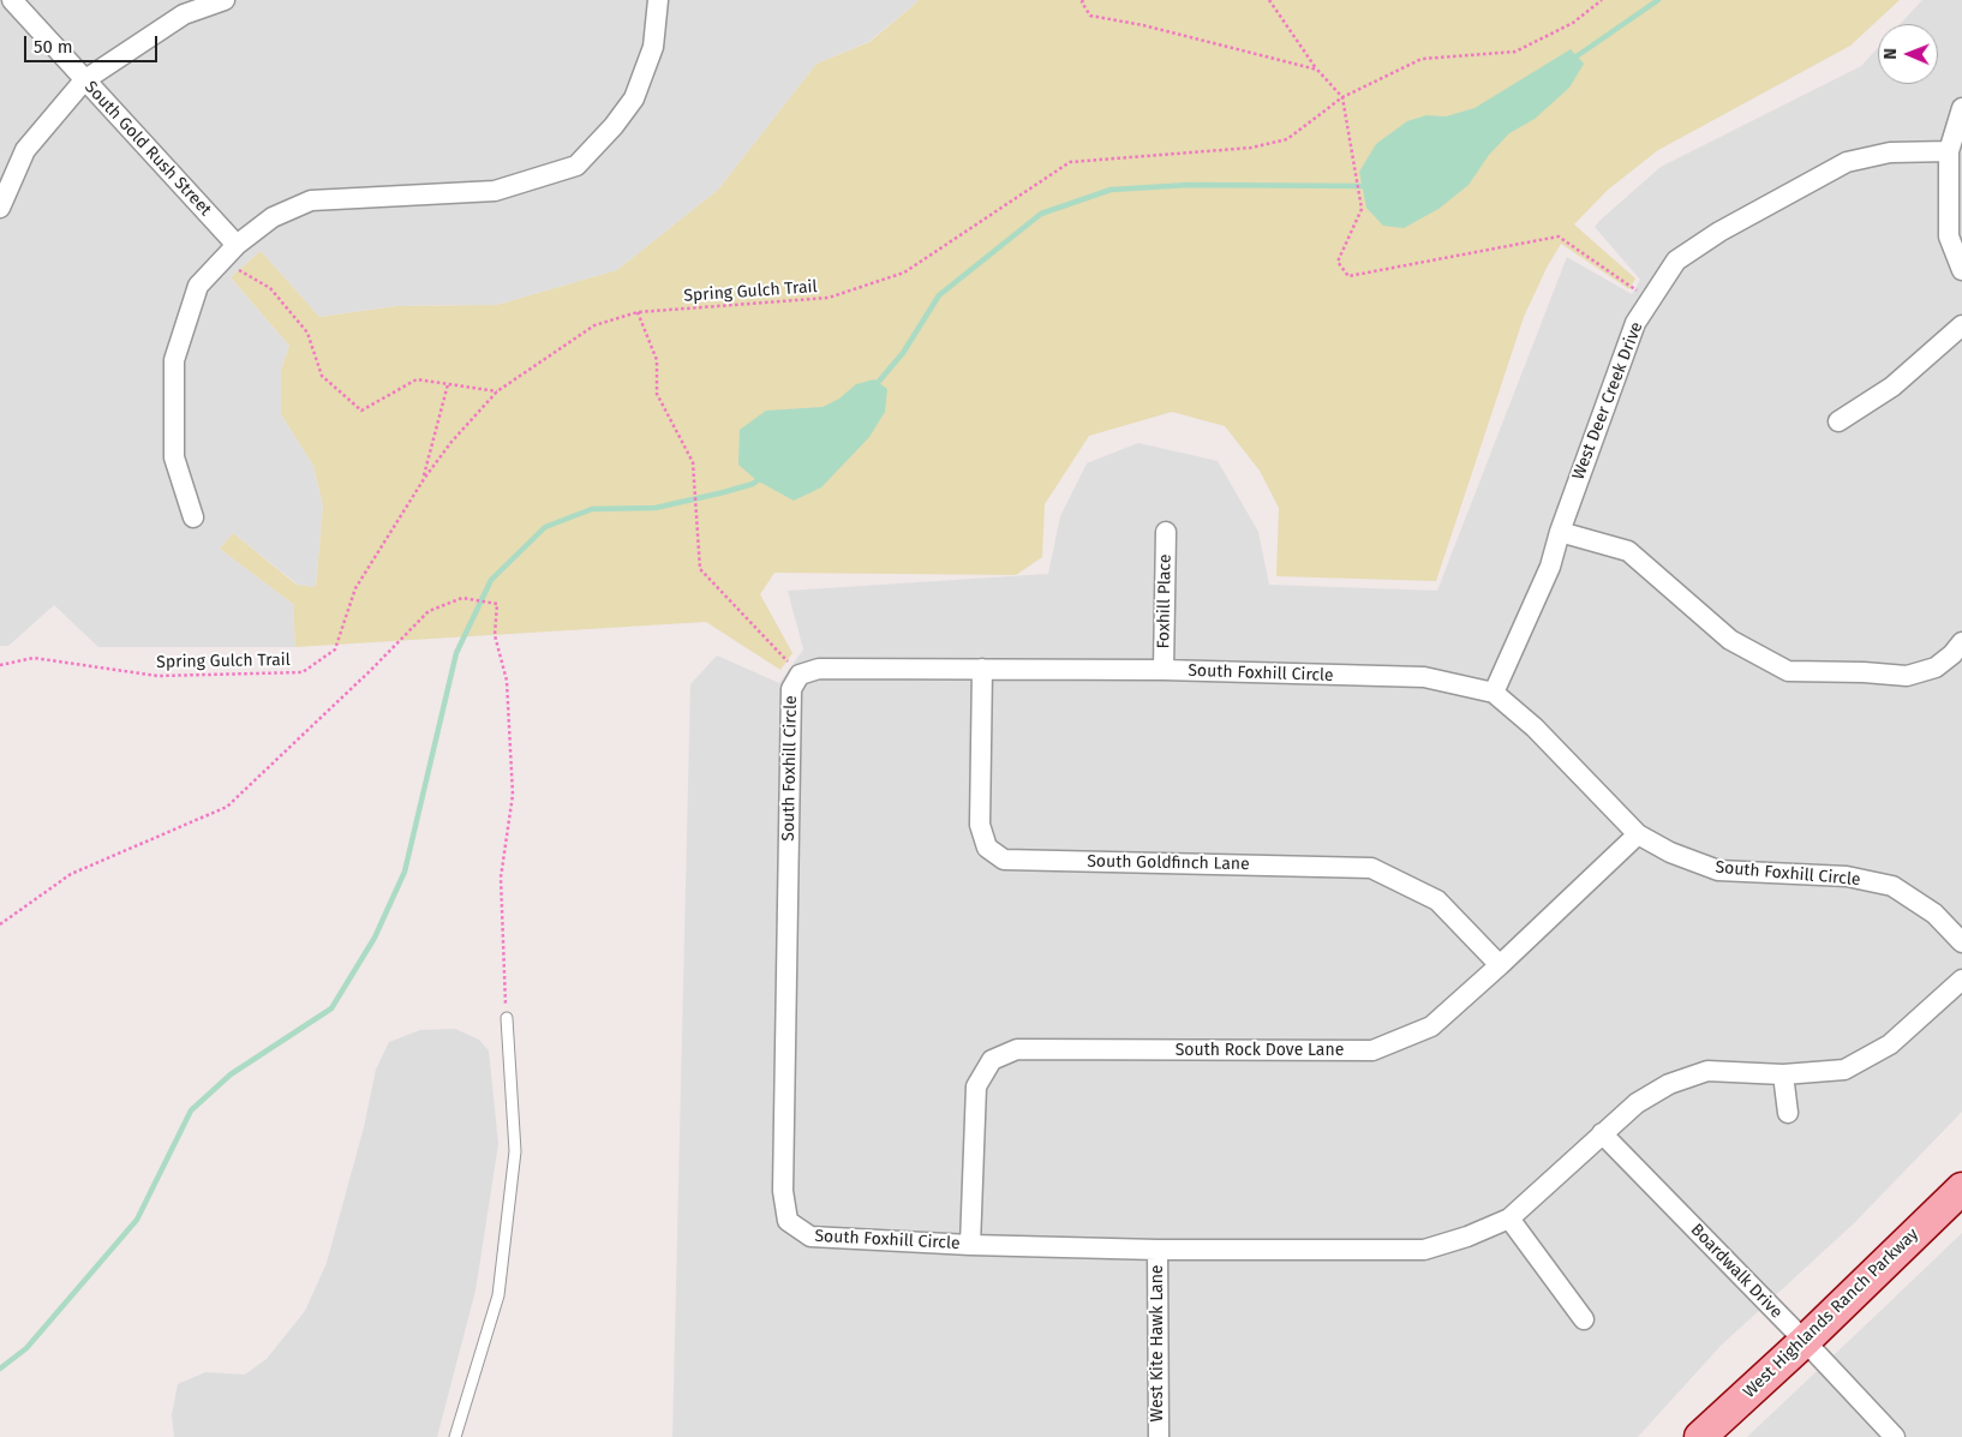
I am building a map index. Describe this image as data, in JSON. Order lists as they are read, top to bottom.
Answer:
{
  "streets": {
    "main road": ["West Highlands Ranch Parkway"],
    "street": [
      "South Gold Rush Street",
      "West Deer Creek Drive",
      "Foxhill Place",
      "South Foxhill Circle",
      "South Goldfinch Lane",
      "South Rock Dove Lane",
      "Boardwalk Drive",
      "West Kite Hawk Lane"
    ],
    "path": ["Spring Gulch Trail"]
  },
  "crossings": [
    ["West Deer Creek Drive", "South Foxhill Circle"],
    ["Foxhill Place", "South Foxhill Circle"],
    ["South Foxhill Circle", "South Goldfinch Lane"],
    ["South Foxhill Circle", "South Rock Dove Lane"],
    ["South Foxhill Circle", "Boardwalk Drive"],
    ["South Foxhill Circle", "West Kite Hawk Lane"],
    ["South Goldfinch Lane", "South Rock Dove Lane"],
    ["Boardwalk Drive", "West Highlands Ranch Parkway"]
  ],
  "scale_bar": "50 m",
  "north": "left"
}
